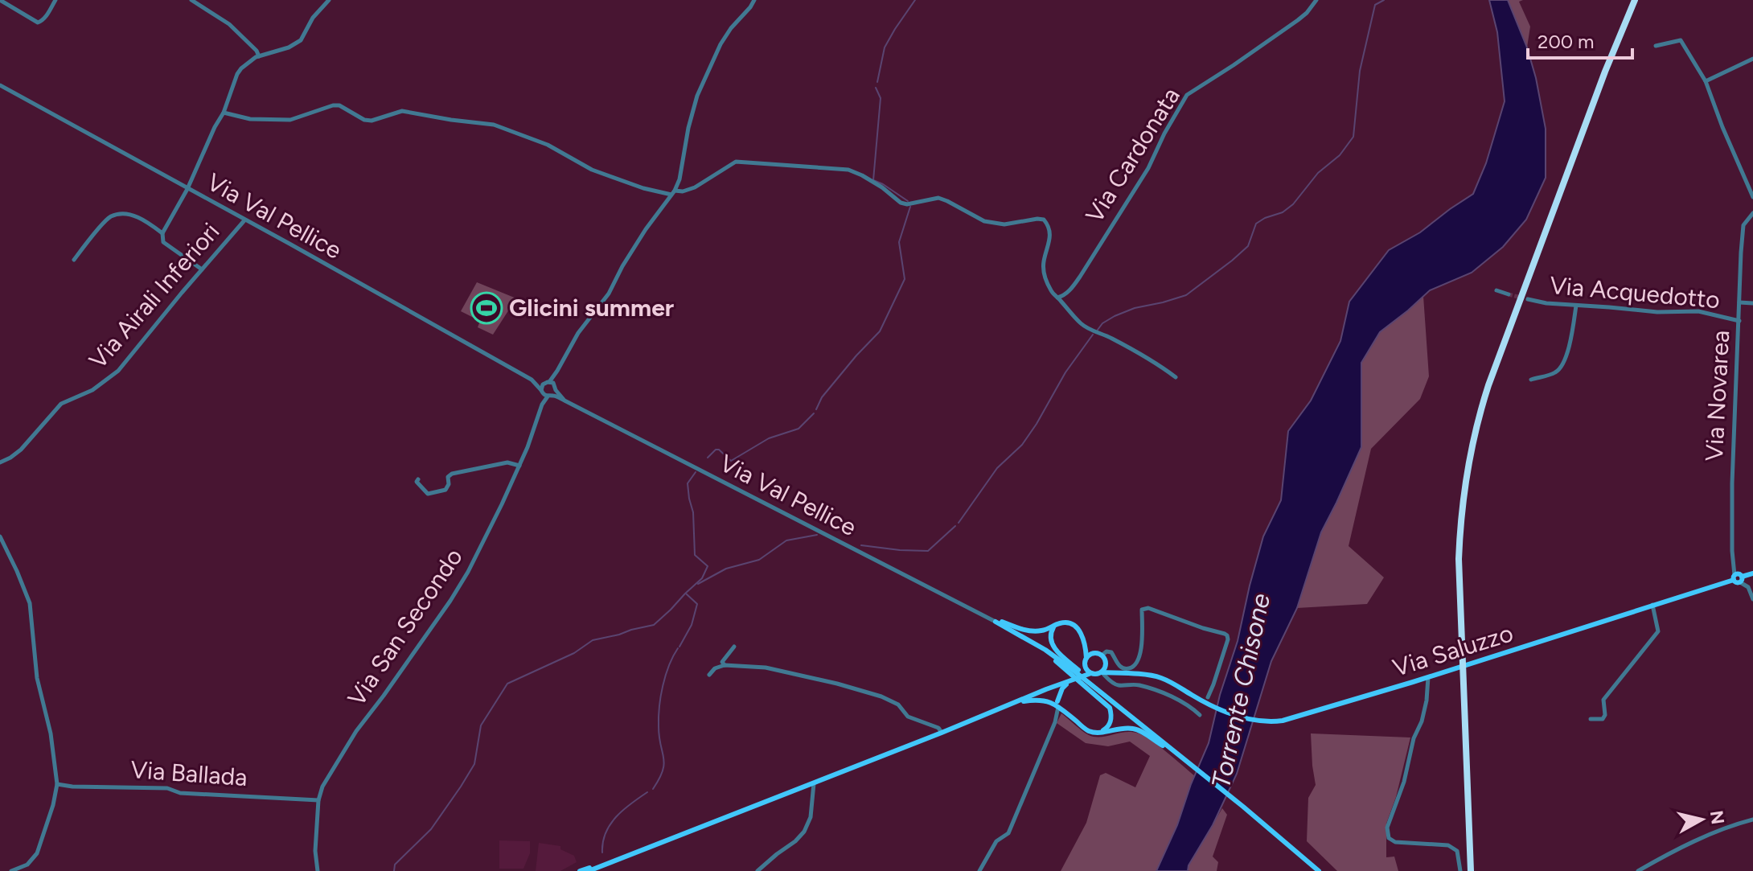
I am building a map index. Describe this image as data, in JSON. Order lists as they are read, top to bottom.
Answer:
{
  "streets": {
    "main road": ["Via Saluzzo"],
    "street": [
      "Via Cardonata",
      "Via Val Pellice",
      "Via Acquedotto",
      "Via Airali Inferiori",
      "Via Novarea",
      "Via San Secondo",
      "Via Ballada"
    ]
  },
  "crossings": [
    ["Via Val Pellice", "Via Airali Inferiori"],
    ["Via Acquedotto", "Via Novarea"],
    ["Via Novarea", "Via Saluzzo"],
    ["Via San Secondo", "Via Ballada"]
  ],
  "water": ["Torrente Chisone"],
  "places": {
    "sports": ["Glicini summer"]
  },
  "scale_bar": "200 m",
  "north": "right"
}
